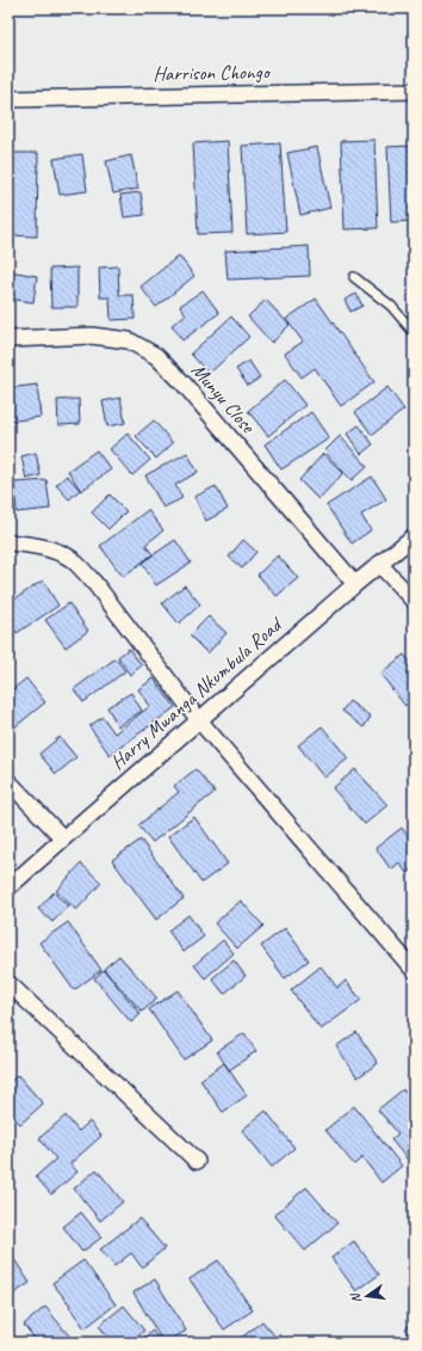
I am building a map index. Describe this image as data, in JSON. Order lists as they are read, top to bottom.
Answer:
{
  "streets": {
    "street": ["Harrison Chongo", "Munyu Close", "Harry Mwanga Nkumbula Road"]
  },
  "crossings": [
    ["Munyu Close", "Harry Mwanga Nkumbula Road"]
  ],
  "north": "left"
}
